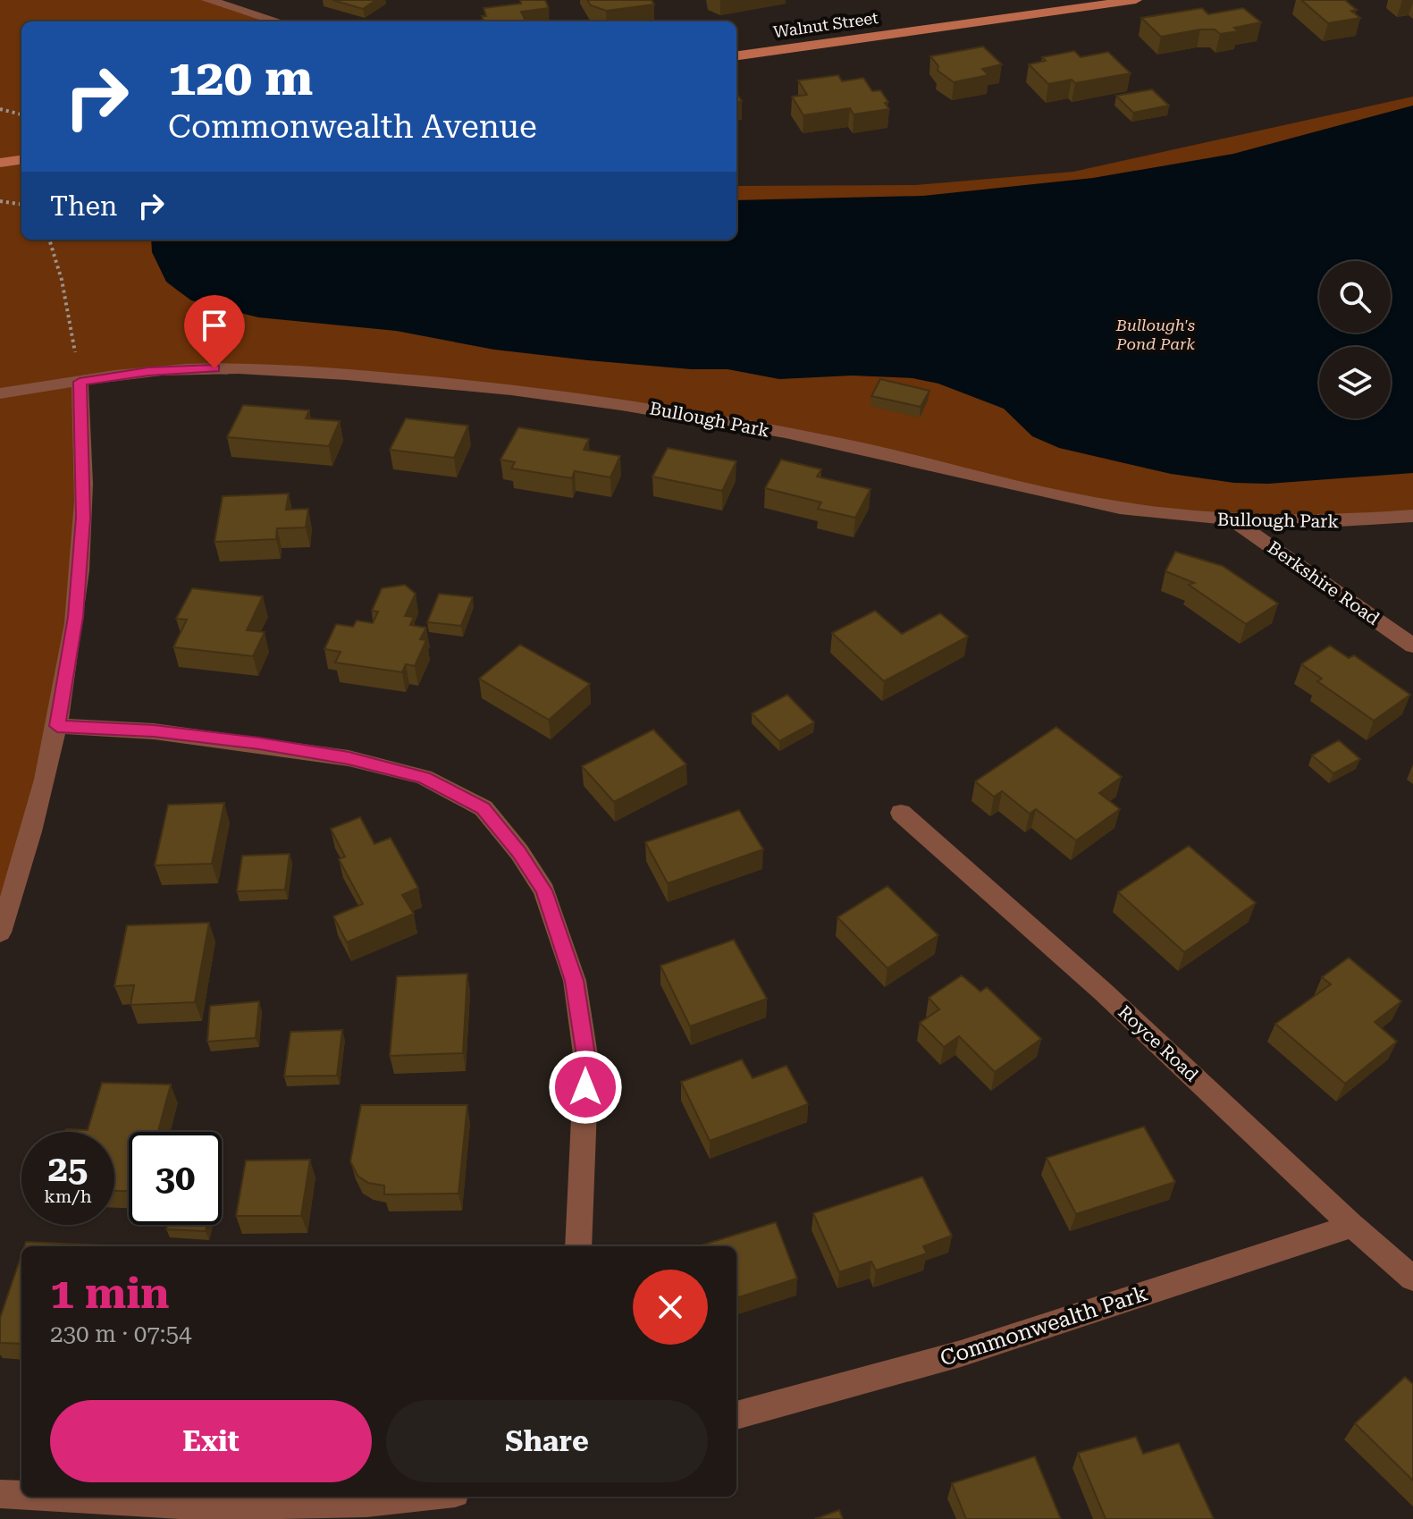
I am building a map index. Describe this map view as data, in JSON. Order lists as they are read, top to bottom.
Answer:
{
  "streets": {
    "main road": ["Walnut Street"],
    "street": [
      "Bullough Park",
      "Berkshire Road",
      "Royce Road",
      "Commonwealth Park"
    ]
  },
  "crossings": [
    ["Bullough Park", "Berkshire Road"],
    ["Royce Road", "Commonwealth Park"]
  ],
  "parks": ["Bullough's Pond Park"],
  "page": {
    "turn": ["120 m", "Commonwealth Avenue"],
    "then": "Then",
    "speed": "25 km/h",
    "limit": "30",
    "heading": ["1 min", "230 m · 07:54"],
    "buttons": ["Exit", "Share"]
  }
}
